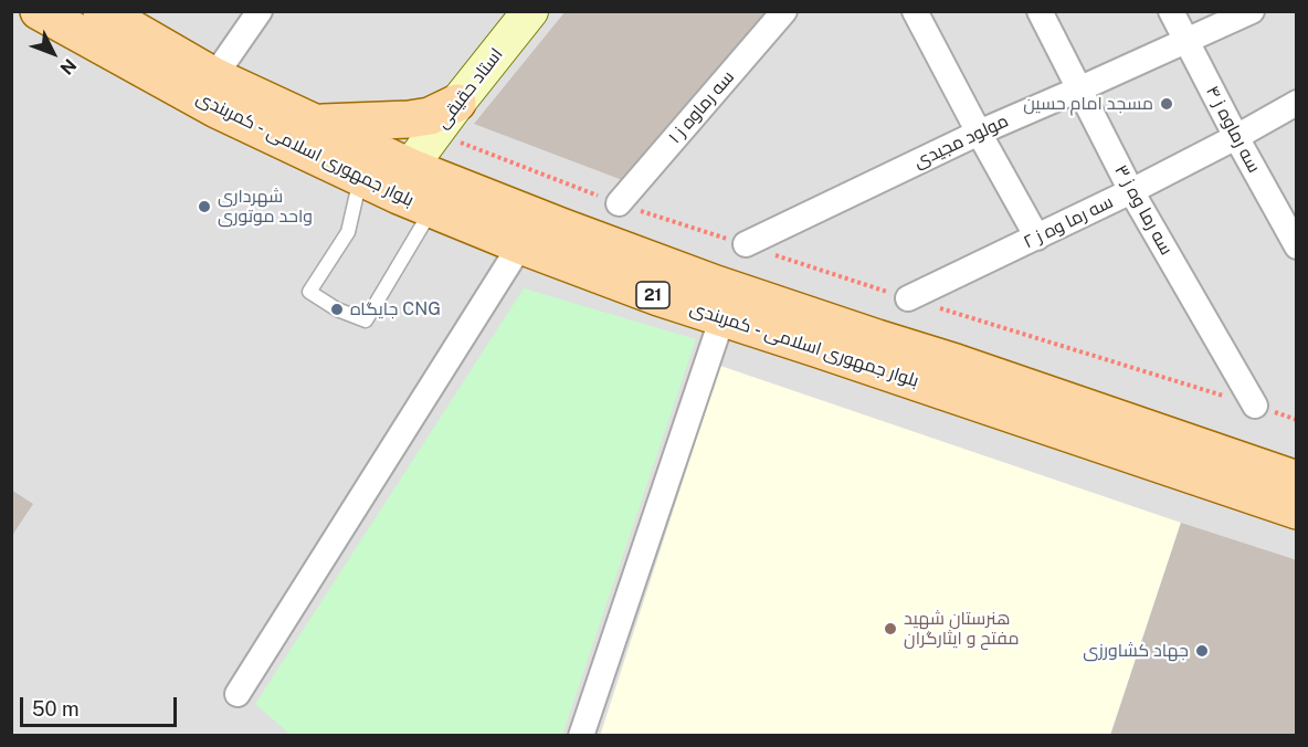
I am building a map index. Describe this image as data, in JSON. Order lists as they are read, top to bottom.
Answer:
{
  "streets": {
    "main road": ["بلوار جمهوری اسلامی - کمربندی", "21"],
    "street": [
      "استاد حقیقی",
      "سه رماوه ز ۱",
      "سه رماوه ز ۴",
      "مولود مجیدی",
      "سه رما وه ز ۳",
      "سه رما وه ز ۲"
    ]
  },
  "crossings": [
    ["استاد حقیقی", "بلوار جمهوری اسلامی - کمربندی"],
    ["سه رماوه ز ۴", "مولود مجیدی"],
    ["سه رماوه ز ۴", "سه رما وه ز ۲"],
    ["مولود مجیدی", "سه رما وه ز ۳"],
    ["سه رما وه ز ۳", "سه رما وه ز ۲"]
  ],
  "places": [
    "مسجد امام حسین",
    "شهرداری واحد موتوری",
    "جایگاه CNG",
    "هنرستان شهید مفتح و ایثارگران",
    "جهاد کشاورزی"
  ],
  "scale_bar": "50 m",
  "north": "bottom right"
}
